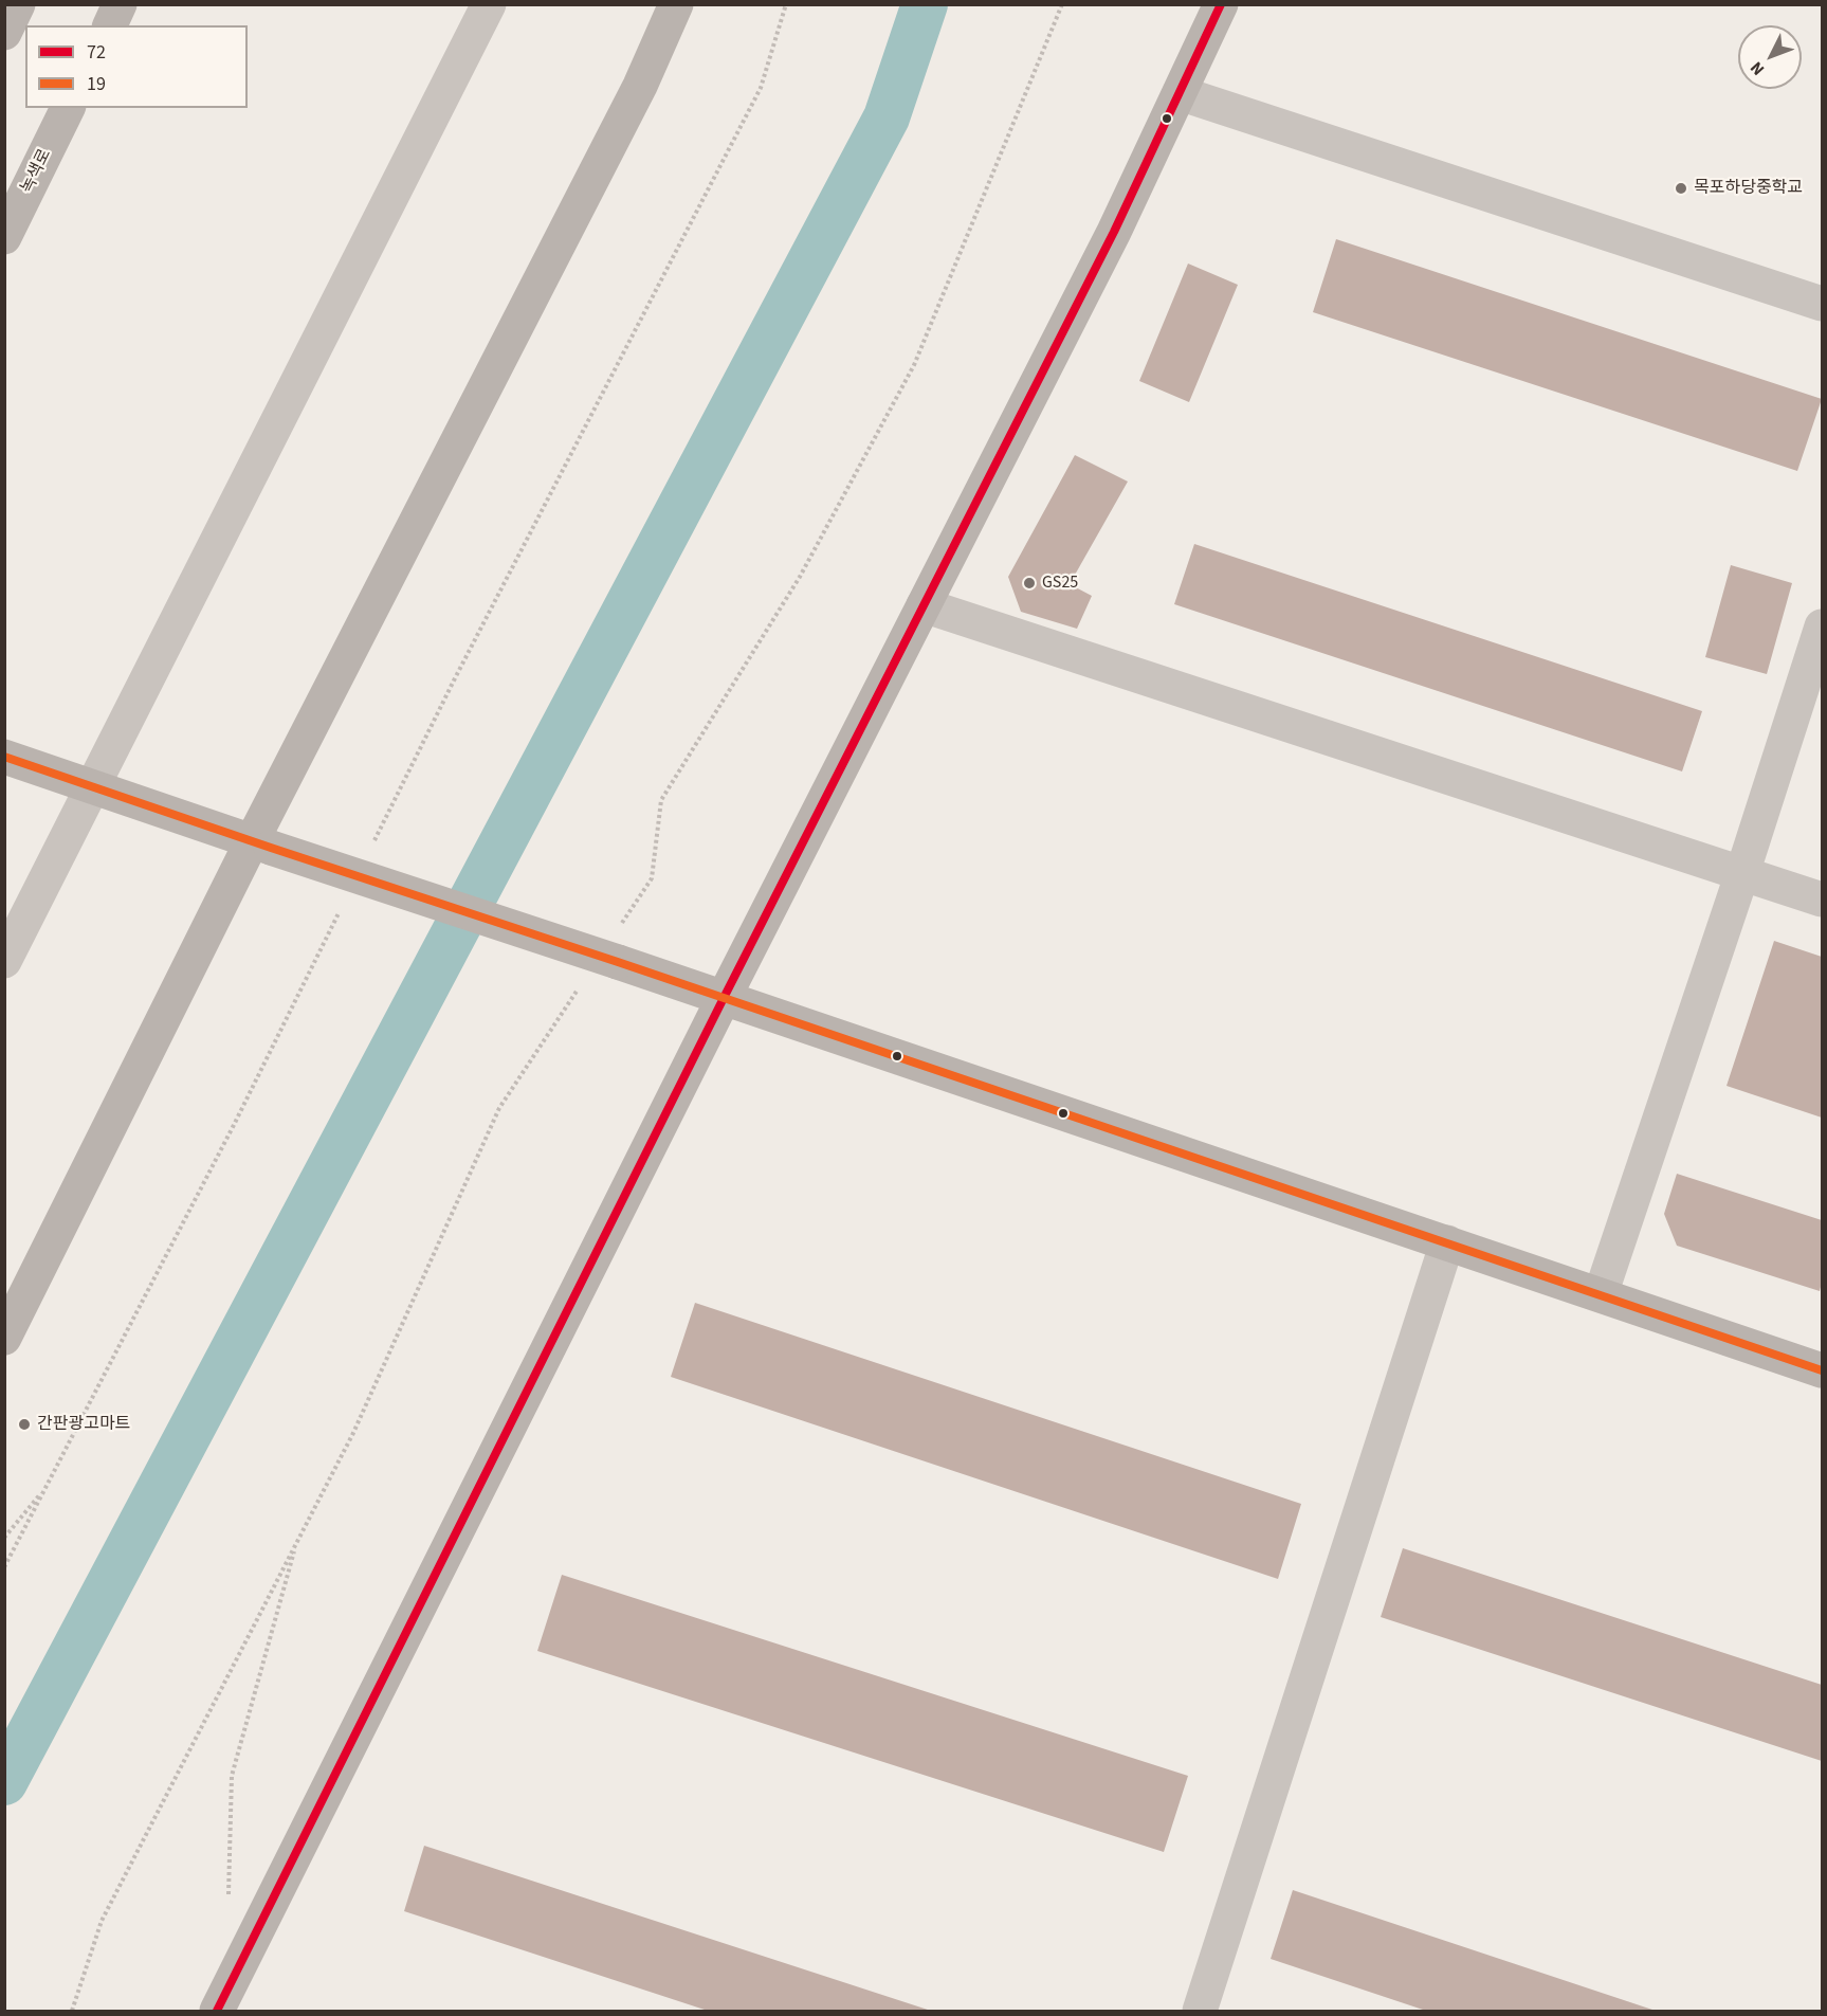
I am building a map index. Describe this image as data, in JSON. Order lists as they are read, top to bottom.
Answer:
{
  "streets": {
    "street": ["녹색로"]
  },
  "places": ["목포하당중학교", "GS25", "간판광고마트"],
  "lines": ["transit line 72", "transit line 19"],
  "legend": ["72", "19"],
  "north": "bottom left"
}
